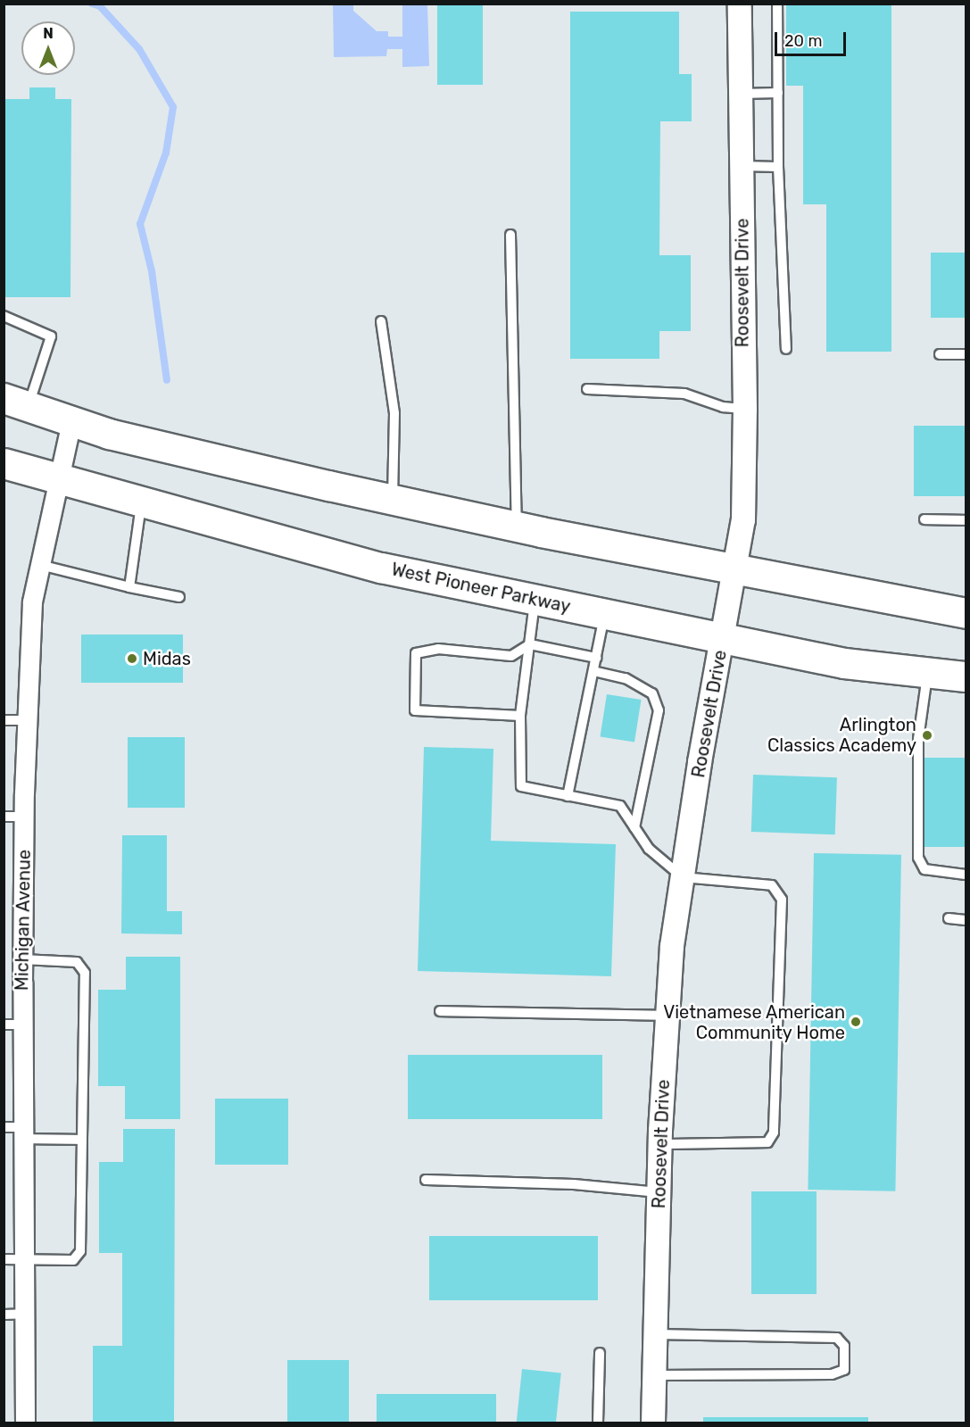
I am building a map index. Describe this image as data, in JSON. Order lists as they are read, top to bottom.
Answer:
{
  "streets": {
    "main road": ["West Pioneer Parkway"],
    "street": ["Roosevelt Drive", "Michigan Avenue"]
  },
  "crossings": [
    ["Roosevelt Drive", "West Pioneer Parkway"],
    ["West Pioneer Parkway", "Michigan Avenue"]
  ],
  "places": ["Midas", "Arlington Classics Academy", "Vietnamese American Community Home"],
  "scale_bar": "20 m",
  "north": "top"
}
